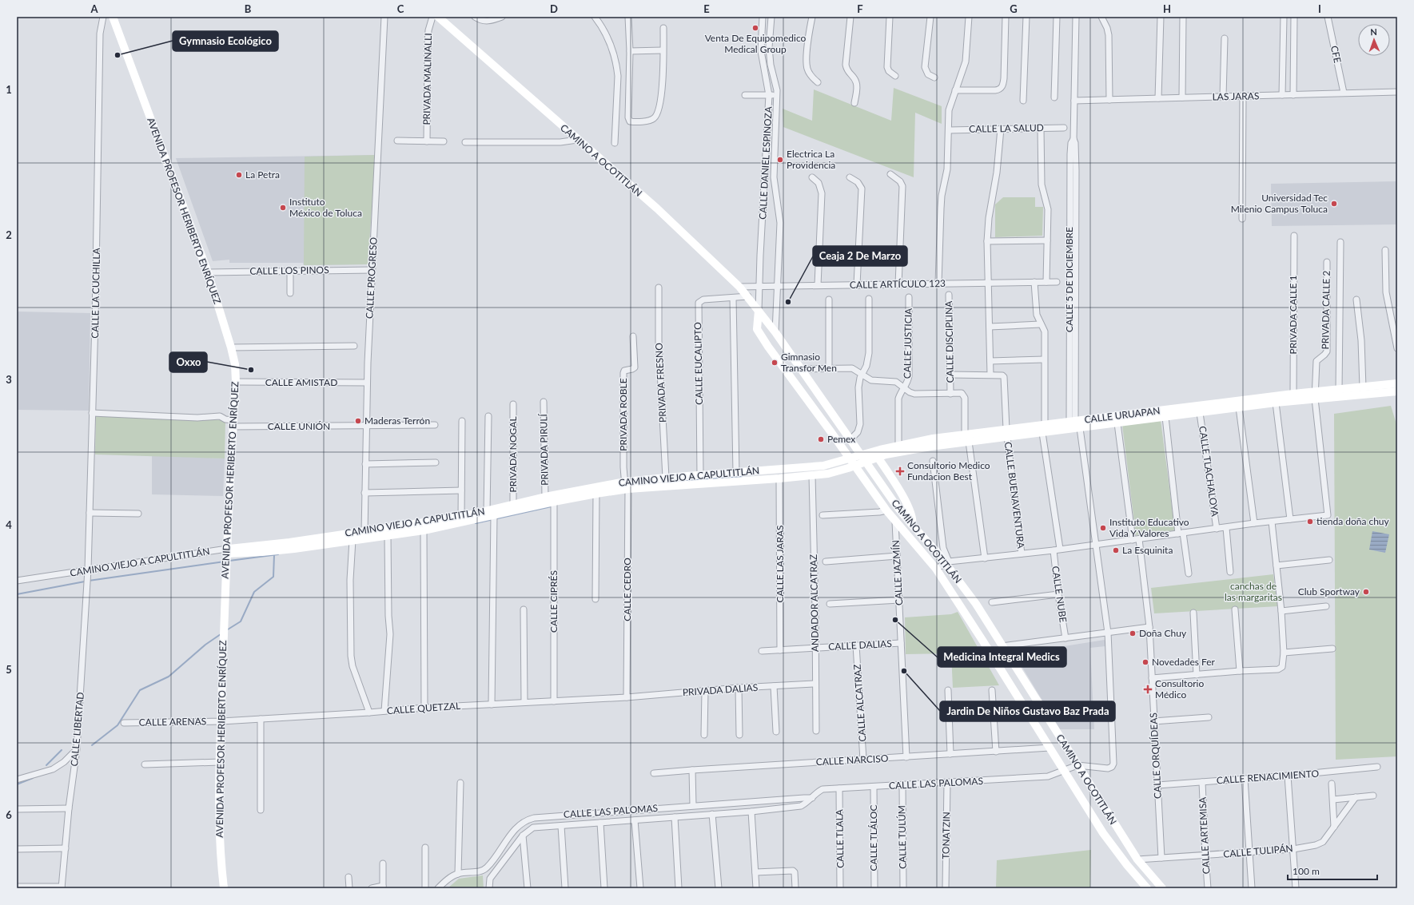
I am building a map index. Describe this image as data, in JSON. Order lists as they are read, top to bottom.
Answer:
{
  "streets": {
    "main road": [
      "CAMINO A OCOTITLÁN",
      "AVENIDA PROFESOR HERIBERTO ENRÍQUEZ",
      "CALLE URUAPAN",
      "CAMINO VIEJO A CAPULTITLÁN"
    ],
    "street": [
      "CFE",
      "PRIVADA MALINALLI",
      "LAS JARAS",
      "CALLE LA SALUD",
      "CALLE DANIEL ESPINOZA",
      "CALLE LOS PINOS",
      "CALLE PROGRESO",
      "CALLE 5 DE DICIEMBRE",
      "CALLE ARTÍCULO 123",
      "CALLE LA CUCHILLA",
      "PRIVADA CALLE 2",
      "PRIVADA CALLE 1",
      "CALLE DISCIPLINA",
      "CALLE JUSTICIA",
      "CALLE EUCALIPTO",
      "CALLE AMISTAD",
      "PRIVADA FRESNO",
      "PRIVADA ROBLE",
      "CALLE UNIÓN",
      "PRIVADA PIRULÍ",
      "PRIVADA NOGAL",
      "CALLE TLACHALOYA",
      "CALLE BUENAVENTURA",
      "CALLE LAS JARAS",
      "CALLE JAZMÍN",
      "CALLE CEDRO",
      "CALLE NUBE",
      "CALLE CIPRÉS",
      "ANDADOR ALCATRAZ",
      "CALLE DALIAS",
      "PRIVADA DALIAS",
      "CALLE ALCATRAZ",
      "CALLE QUETZAL",
      "CALLE ARENAS",
      "CALLE LIBERTAD",
      "CALLE ORQUÍDEAS",
      "CALLE NARCISO",
      "CALLE RENACIMIENTO",
      "CALLE LAS PALOMAS",
      "TONATZIN",
      "CALLE ARTEMISA",
      "CALLE TULÚM",
      "CALLE TLÁLOC",
      "CALLE TLALA",
      "CALLE TULIPÁN"
    ]
  },
  "crossings": [
    ["CFE", "LAS JARAS"],
    ["LAS JARAS", "CALLE 5 DE DICIEMBRE"],
    ["CAMINO A OCOTITLÁN", "CALLE DANIEL ESPINOZA"],
    ["CAMINO A OCOTITLÁN", "CALLE ARTÍCULO 123"],
    ["CAMINO A OCOTITLÁN", "CALLE EUCALIPTO"],
    ["CAMINO A OCOTITLÁN", "CALLE URUAPAN"],
    ["CAMINO A OCOTITLÁN", "CAMINO VIEJO A CAPULTITLÁN"],
    ["CAMINO A OCOTITLÁN", "CALLE JAZMÍN"],
    ["CAMINO A OCOTITLÁN", "CALLE NARCISO"],
    ["CAMINO A OCOTITLÁN", "CALLE LAS PALOMAS"],
    ["CAMINO A OCOTITLÁN", "CALLE TULIPÁN"],
    ["CALLE DANIEL ESPINOZA", "CALLE ARTÍCULO 123"],
    ["AVENIDA PROFESOR HERIBERTO ENRÍQUEZ", "CALLE LOS PINOS"],
    ["AVENIDA PROFESOR HERIBERTO ENRÍQUEZ", "CALLE AMISTAD"],
    ["AVENIDA PROFESOR HERIBERTO ENRÍQUEZ", "CALLE UNIÓN"],
    ["AVENIDA PROFESOR HERIBERTO ENRÍQUEZ", "CAMINO VIEJO A CAPULTITLÁN"],
    ["AVENIDA PROFESOR HERIBERTO ENRÍQUEZ", "CALLE QUETZAL"],
    ["AVENIDA PROFESOR HERIBERTO ENRÍQUEZ", "CALLE ARENAS"],
    ["CALLE LOS PINOS", "CALLE PROGRESO"],
    ["CALLE PROGRESO", "CALLE AMISTAD"],
    ["CALLE PROGRESO", "CALLE UNIÓN"],
    ["CALLE PROGRESO", "CAMINO VIEJO A CAPULTITLÁN"],
    ["CALLE 5 DE DICIEMBRE", "CALLE URUAPAN"],
    ["CALLE LA CUCHILLA", "CALLE UNIÓN"],
    ["CALLE LA CUCHILLA", "CAMINO VIEJO A CAPULTITLÁN"],
    ["CALLE LA CUCHILLA", "CALLE LIBERTAD"],
    ["PRIVADA CALLE 2", "CALLE URUAPAN"],
    ["PRIVADA CALLE 1", "CALLE URUAPAN"],
    ["CALLE DISCIPLINA", "CALLE URUAPAN"],
    ["CALLE JUSTICIA", "CALLE URUAPAN"],
    ["CALLE EUCALIPTO", "CAMINO VIEJO A CAPULTITLÁN"],
    ["PRIVADA FRESNO", "CAMINO VIEJO A CAPULTITLÁN"],
    ["PRIVADA ROBLE", "CAMINO VIEJO A CAPULTITLÁN"],
    ["PRIVADA ROBLE", "CALLE CEDRO"],
    ["CALLE URUAPAN", "CALLE TLACHALOYA"],
    ["CALLE URUAPAN", "CAMINO VIEJO A CAPULTITLÁN"],
    ["CALLE URUAPAN", "CALLE BUENAVENTURA"],
    ["CALLE URUAPAN", "CALLE ORQUÍDEAS"],
    ["PRIVADA PIRULÍ", "CAMINO VIEJO A CAPULTITLÁN"],
    ["PRIVADA NOGAL", "CAMINO VIEJO A CAPULTITLÁN"],
    ["CAMINO VIEJO A CAPULTITLÁN", "CALLE LAS JARAS"],
    ["CAMINO VIEJO A CAPULTITLÁN", "CALLE CEDRO"],
    ["CAMINO VIEJO A CAPULTITLÁN", "CALLE CIPRÉS"],
    ["CAMINO VIEJO A CAPULTITLÁN", "ANDADOR ALCATRAZ"],
    ["CAMINO VIEJO A CAPULTITLÁN", "CALLE LIBERTAD"],
    ["CALLE LAS JARAS", "CALLE DALIAS"],
    ["CALLE JAZMÍN", "CALLE DALIAS"],
    ["CALLE JAZMÍN", "CALLE NARCISO"],
    ["CALLE CEDRO", "PRIVADA DALIAS"],
    ["CALLE CEDRO", "CALLE QUETZAL"],
    ["CALLE CIPRÉS", "CALLE QUETZAL"],
    ["ANDADOR ALCATRAZ", "CALLE DALIAS"],
    ["ANDADOR ALCATRAZ", "PRIVADA DALIAS"],
    ["CALLE DALIAS", "CALLE ALCATRAZ"],
    ["PRIVADA DALIAS", "CALLE QUETZAL"],
    ["CALLE ALCATRAZ", "CALLE NARCISO"],
    ["CALLE QUETZAL", "CALLE ARENAS"],
    ["CALLE ORQUÍDEAS", "CALLE RENACIMIENTO"],
    ["CALLE ORQUÍDEAS", "CALLE TULIPÁN"],
    ["CALLE RENACIMIENTO", "CALLE ARTEMISA"],
    ["CALLE LAS PALOMAS", "TONATZIN"],
    ["CALLE LAS PALOMAS", "CALLE TULÚM"],
    ["CALLE LAS PALOMAS", "CALLE TLÁLOC"],
    ["CALLE LAS PALOMAS", "CALLE TLALA"],
    ["CALLE ARTEMISA", "CALLE TULIPÁN"]
  ],
  "parks": ["canchas de las margaritas"],
  "places": {
    "other": [
      "Venta De Equipomedico Medical Group",
      "Gymnasio Ecológico",
      "Electrica La Providencia",
      "La Petra",
      "Universidad Tec Milenio Campus Toluca",
      "Instituto México de Toluca",
      "Ceaja 2 De Marzo",
      "Gimnasio Transfor Men",
      "Oxxo",
      "Maderas Terrón",
      "Pemex",
      "tienda doña chuy",
      "Instituto Educativo Vida Y Valores",
      "La Esquinita",
      "Club Sportway",
      "Medicina Integral Medics",
      "Doña Chuy",
      "Novedades Fer",
      "Jardin De Niños Gustavo Baz Prada"
    ],
    "health": ["Consultorio Medico Fundacion Best", "Consultorio Médico"]
  },
  "scale_bar": "100 m",
  "north": "top",
  "grid": {
    "columns": [
      "A",
      "B",
      "C",
      "D",
      "E",
      "F",
      "G",
      "H",
      "I"
    ],
    "rows": [
      "1",
      "2",
      "3",
      "4",
      "5",
      "6"
    ]
  }
}
